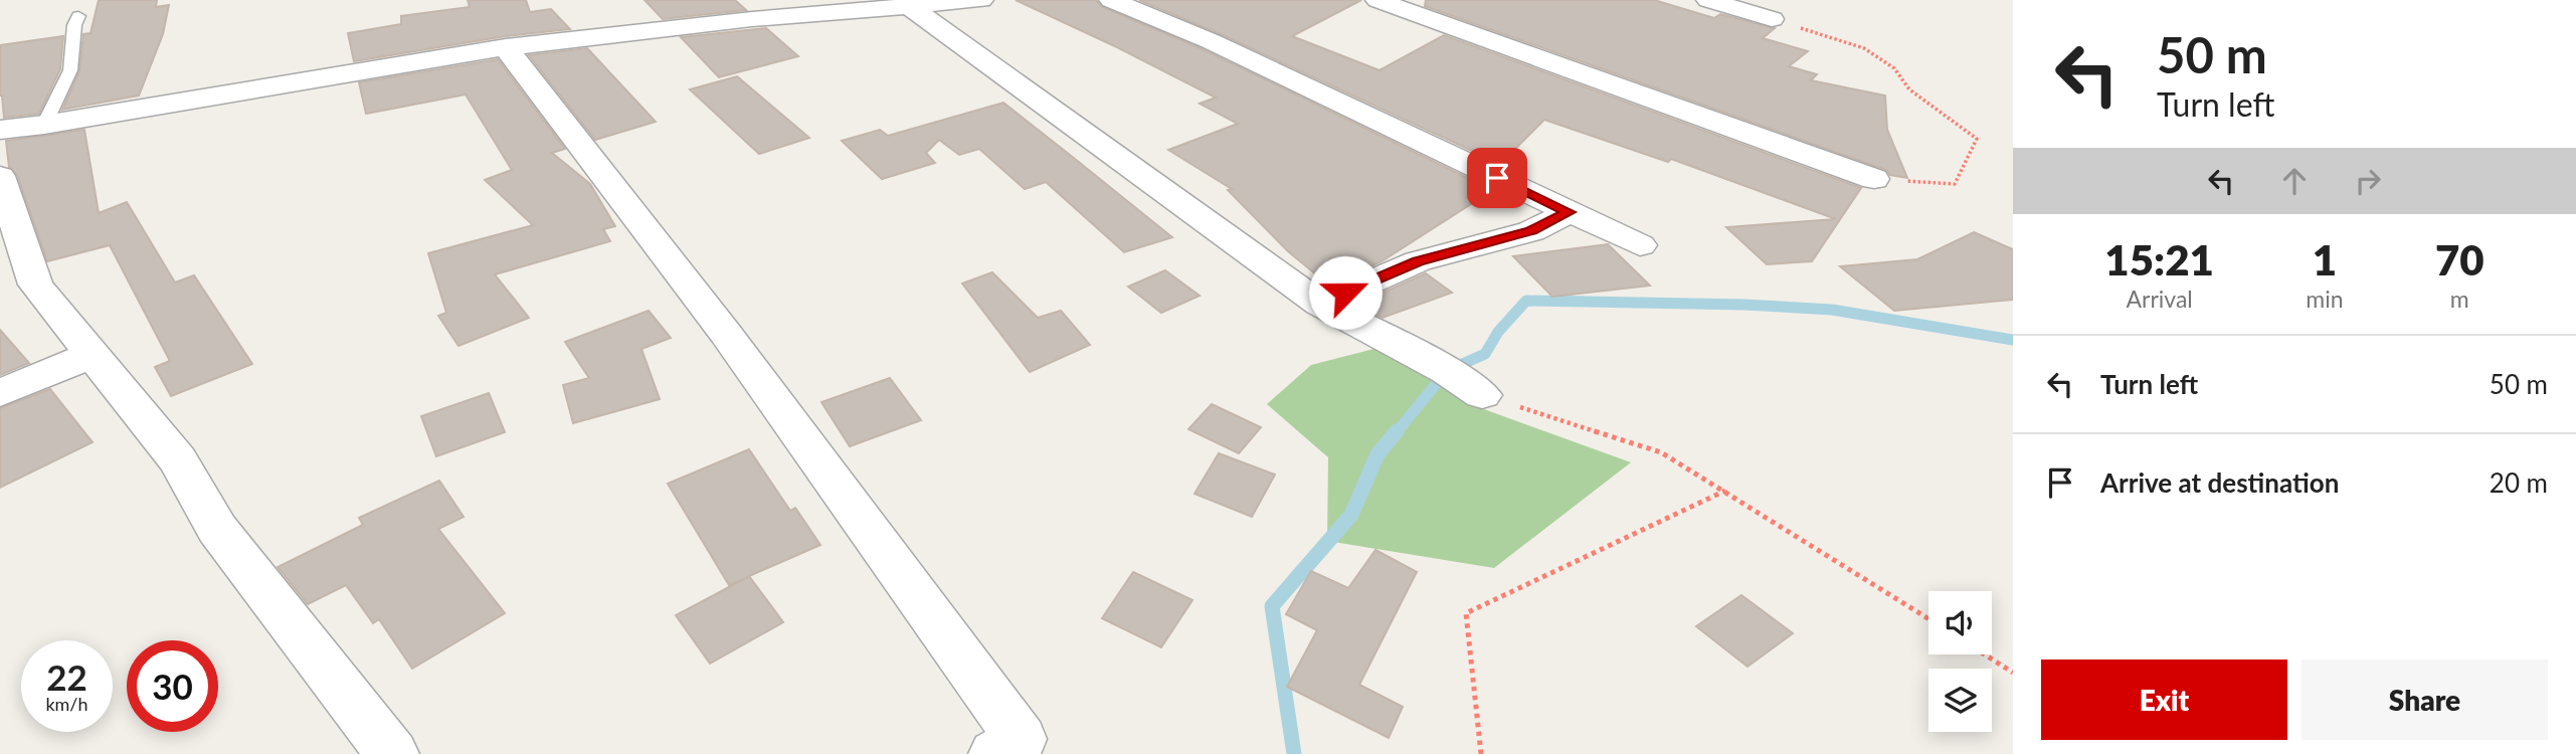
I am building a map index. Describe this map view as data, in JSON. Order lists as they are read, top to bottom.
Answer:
{
  "page": {
    "turn": ["50 m", "Turn left"],
    "eta": [
      "15:21",
      "Arrival",
      "1",
      "min",
      "70",
      "m"
    ],
    "list": [
      {
        "name": "Turn left",
        "value": "50 m"
      },
      {
        "name": "Arrive at destination",
        "value": "20 m"
      }
    ],
    "speed": "22 km/h",
    "limit": "30",
    "buttons": ["Exit", "Share"]
  }
}
